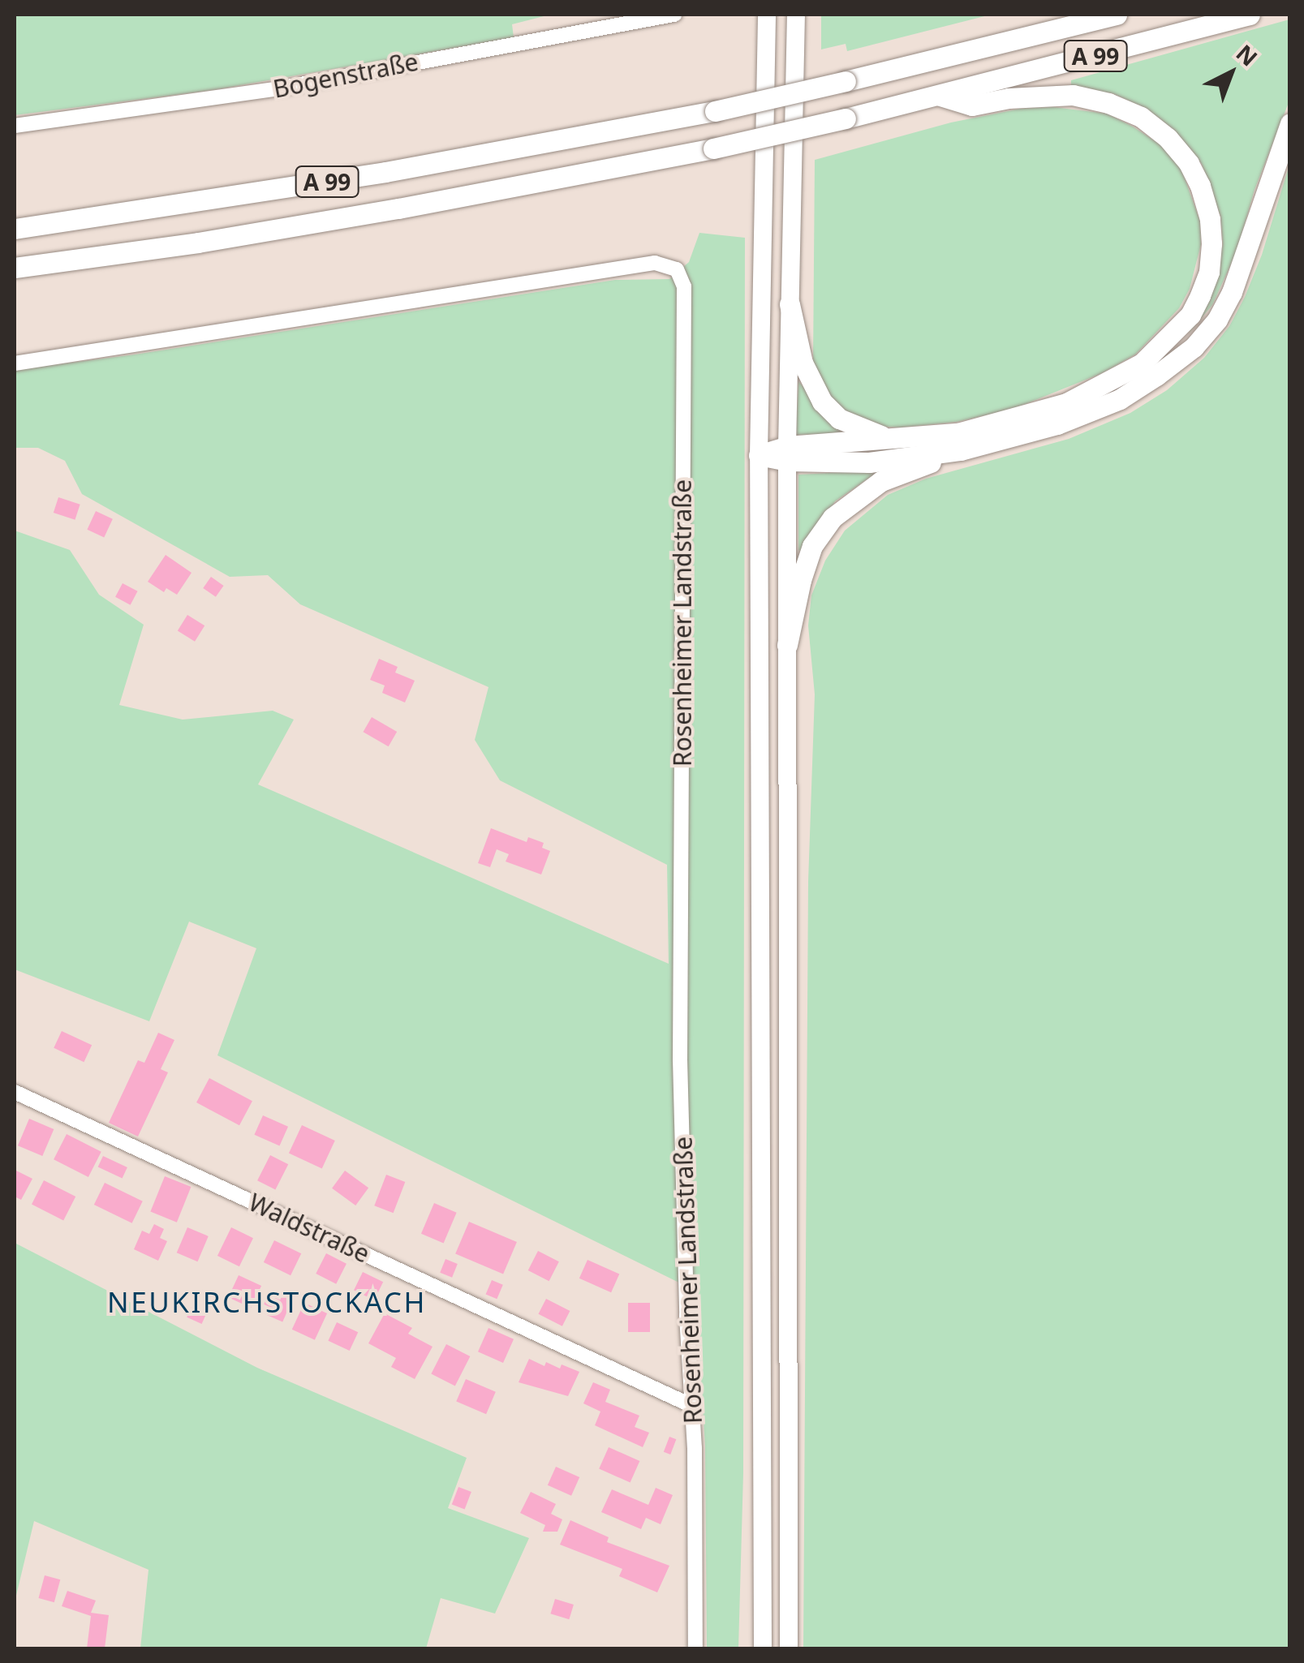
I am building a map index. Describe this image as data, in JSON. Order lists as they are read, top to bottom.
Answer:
{
  "streets": {
    "highway": ["A 99"],
    "street": ["Bogenstraße", "Rosenheimer Landstraße", "Waldstraße"]
  },
  "crossings": [
    ["Rosenheimer Landstraße", "Waldstraße"]
  ],
  "districts": ["NEUKIRCHSTOCKACH"],
  "north": "top right"
}
